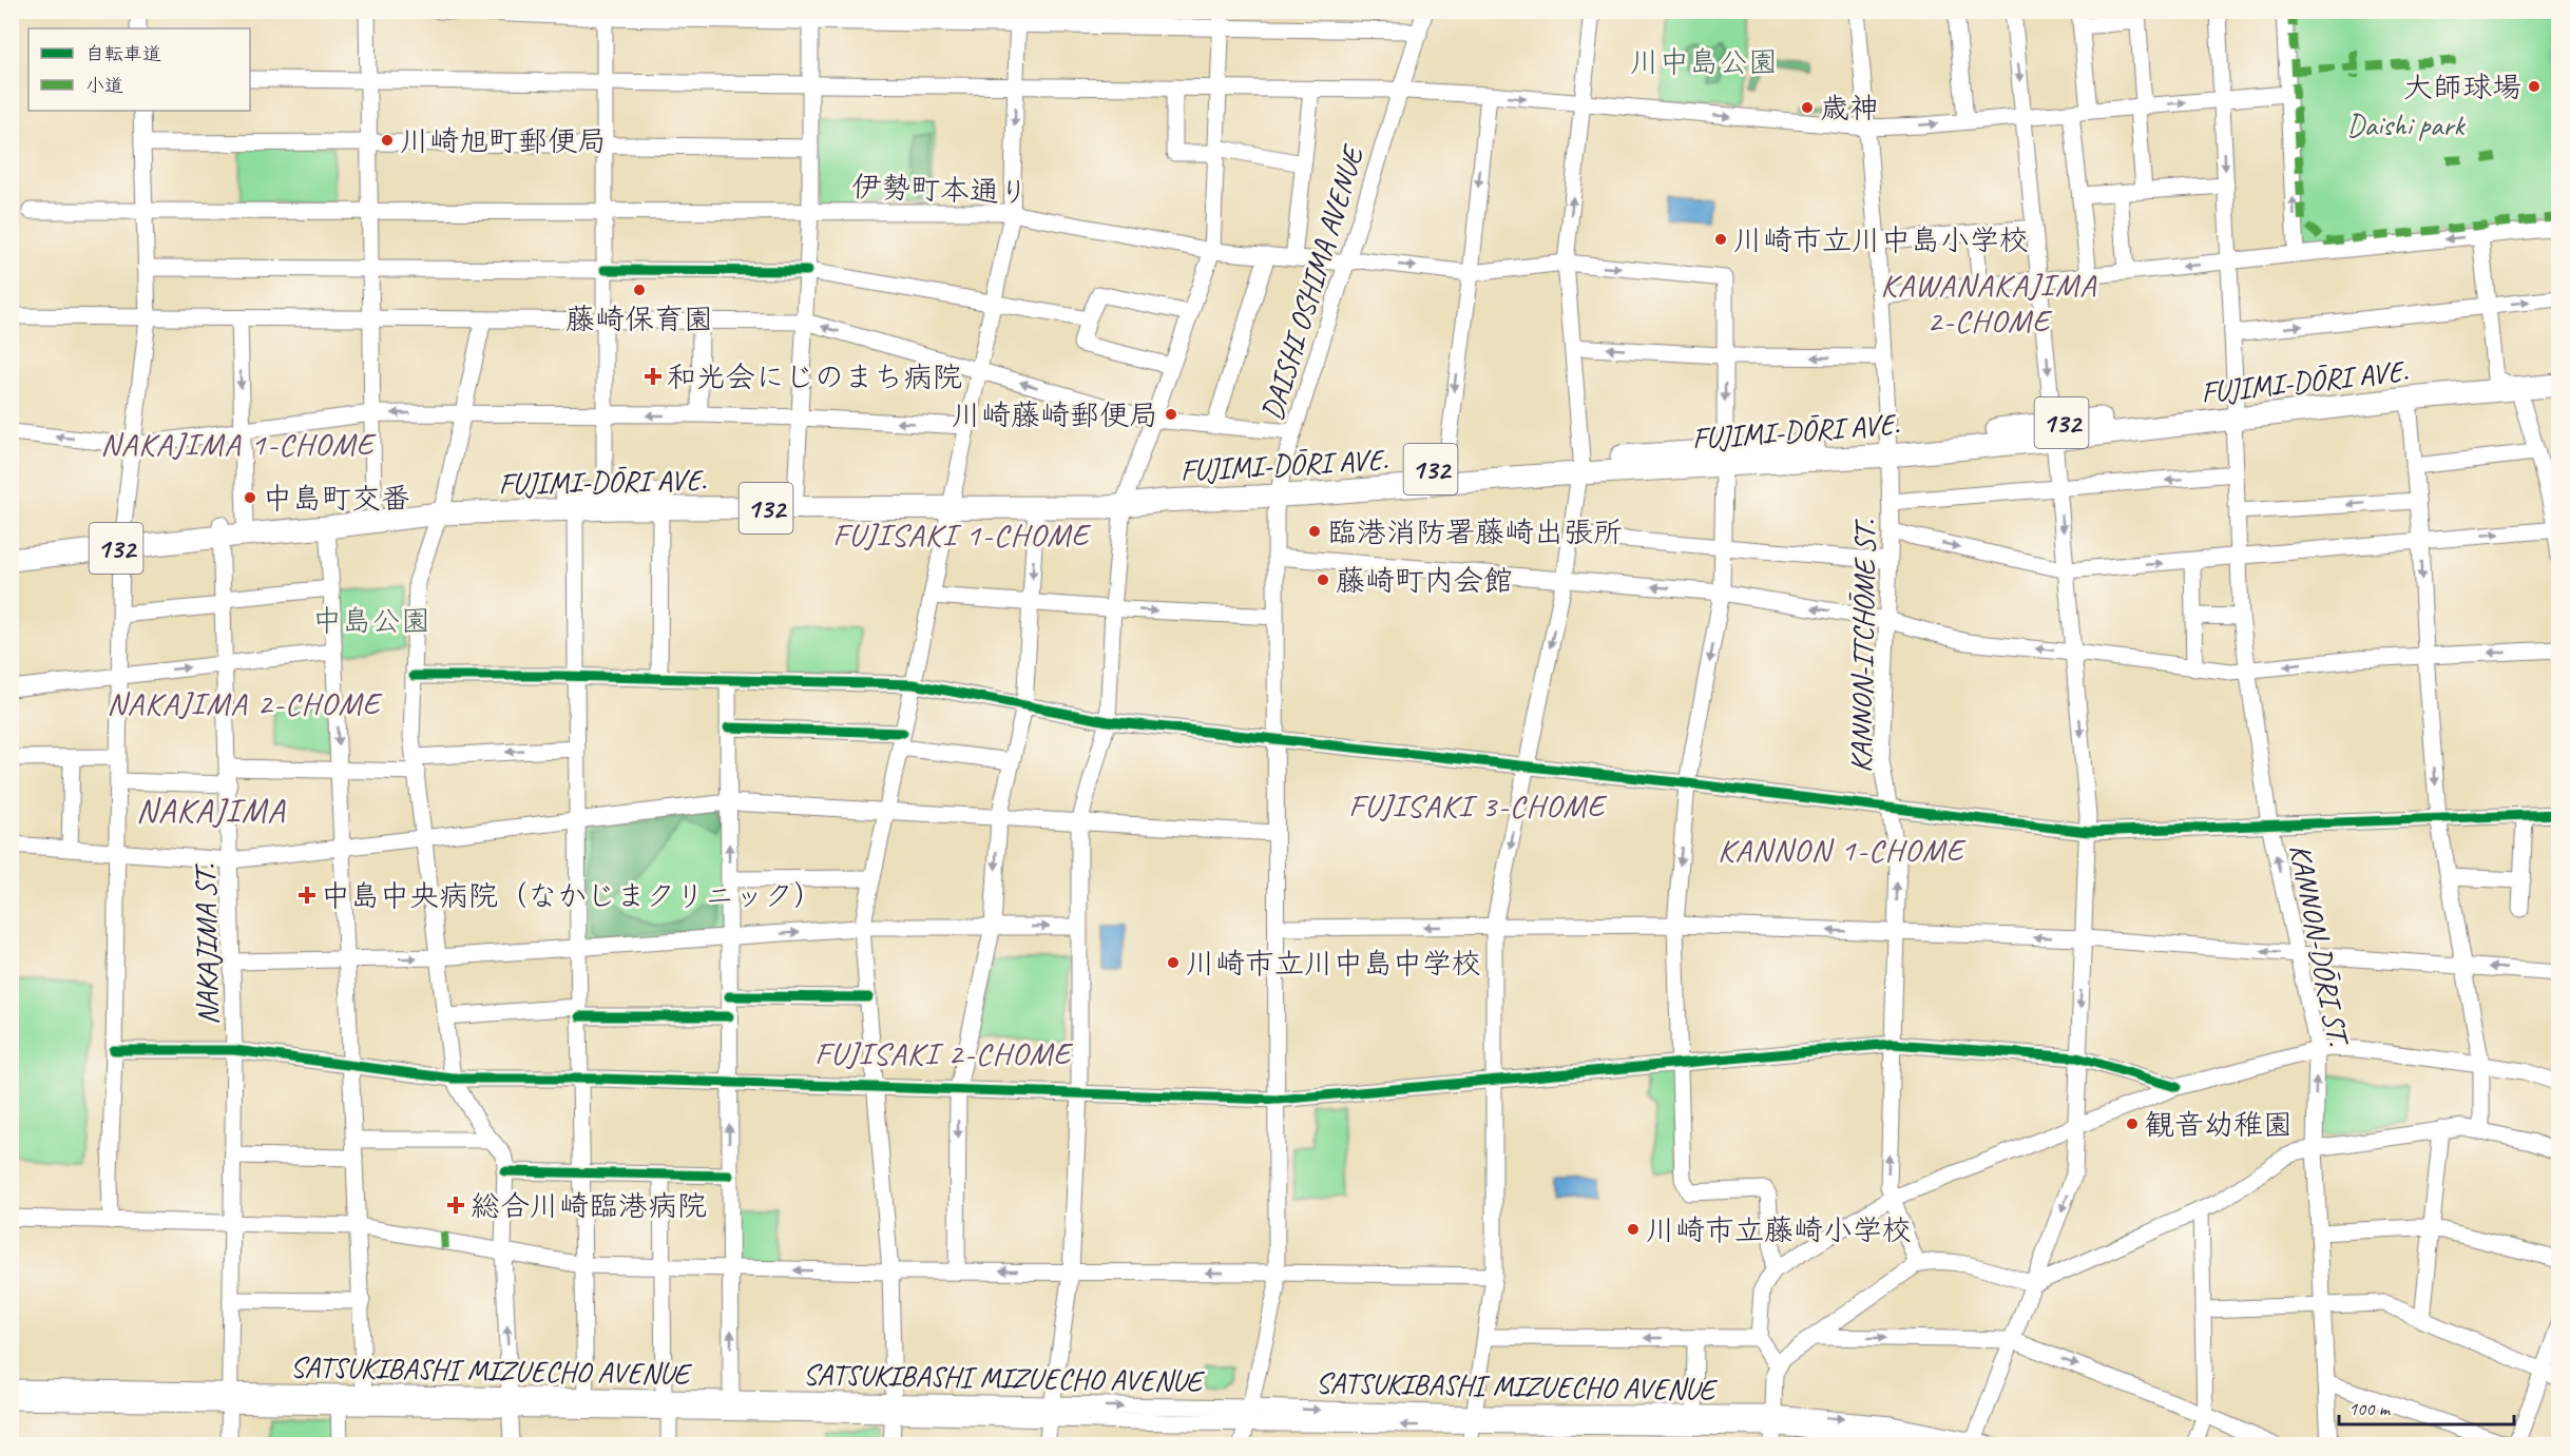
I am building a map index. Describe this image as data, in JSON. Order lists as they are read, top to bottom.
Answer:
{
  "streets": {
    "highway": ["FUJIMI-DŌRI AVE.", "132"],
    "street": [
      "伊勢町本通り",
      "DAISHI OSHIMA AVENUE",
      "KANNON-ITCHŌME ST.",
      "NAKAJIMA ST.",
      "KANNON-DŌRI ST.",
      "SATSUKIBASHI MIZUECHO AVENUE"
    ]
  },
  "crossings": [
    ["伊勢町本通り", "DAISHI OSHIMA AVENUE"],
    ["DAISHI OSHIMA AVENUE", "FUJIMI-DŌRI AVE."],
    ["DAISHI OSHIMA AVENUE", "SATSUKIBASHI MIZUECHO AVENUE"],
    ["FUJIMI-DŌRI AVE.", "KANNON-ITCHŌME ST."],
    ["FUJIMI-DŌRI AVE.", "NAKAJIMA ST."],
    ["FUJIMI-DŌRI AVE.", "KANNON-DŌRI ST."],
    ["NAKAJIMA ST.", "SATSUKIBASHI MIZUECHO AVENUE"]
  ],
  "districts": [
    "KAWANAKAJIMA 2-CHOME",
    "NAKAJIMA 1-CHOME",
    "FUJISAKI 1-CHOME",
    "NAKAJIMA 2-CHOME",
    "FUJISAKI 3-CHOME",
    "NAKAJIMA",
    "KANNON 1-CHOME",
    "FUJISAKI 2-CHOME"
  ],
  "parks": ["川中島公園", "Daishi park", "中島公園"],
  "places": {
    "other": [
      "大師球場",
      "歳神",
      "川崎旭町郵便局",
      "川崎市立川中島小学校",
      "藤崎保育園",
      "川崎藤崎郵便局",
      "中島町交番",
      "臨港消防署藤崎出張所",
      "藤崎町内会館",
      "川崎市立川中島中学校",
      "観音幼稚園",
      "川崎市立藤崎小学校"
    ],
    "health": ["和光会にじのまち病院", "中島中央病院（なかじまクリニック）", "総合川崎臨港病院"]
  },
  "legend": ["自転車道", "小道"],
  "scale_bar": "100 m"
}
